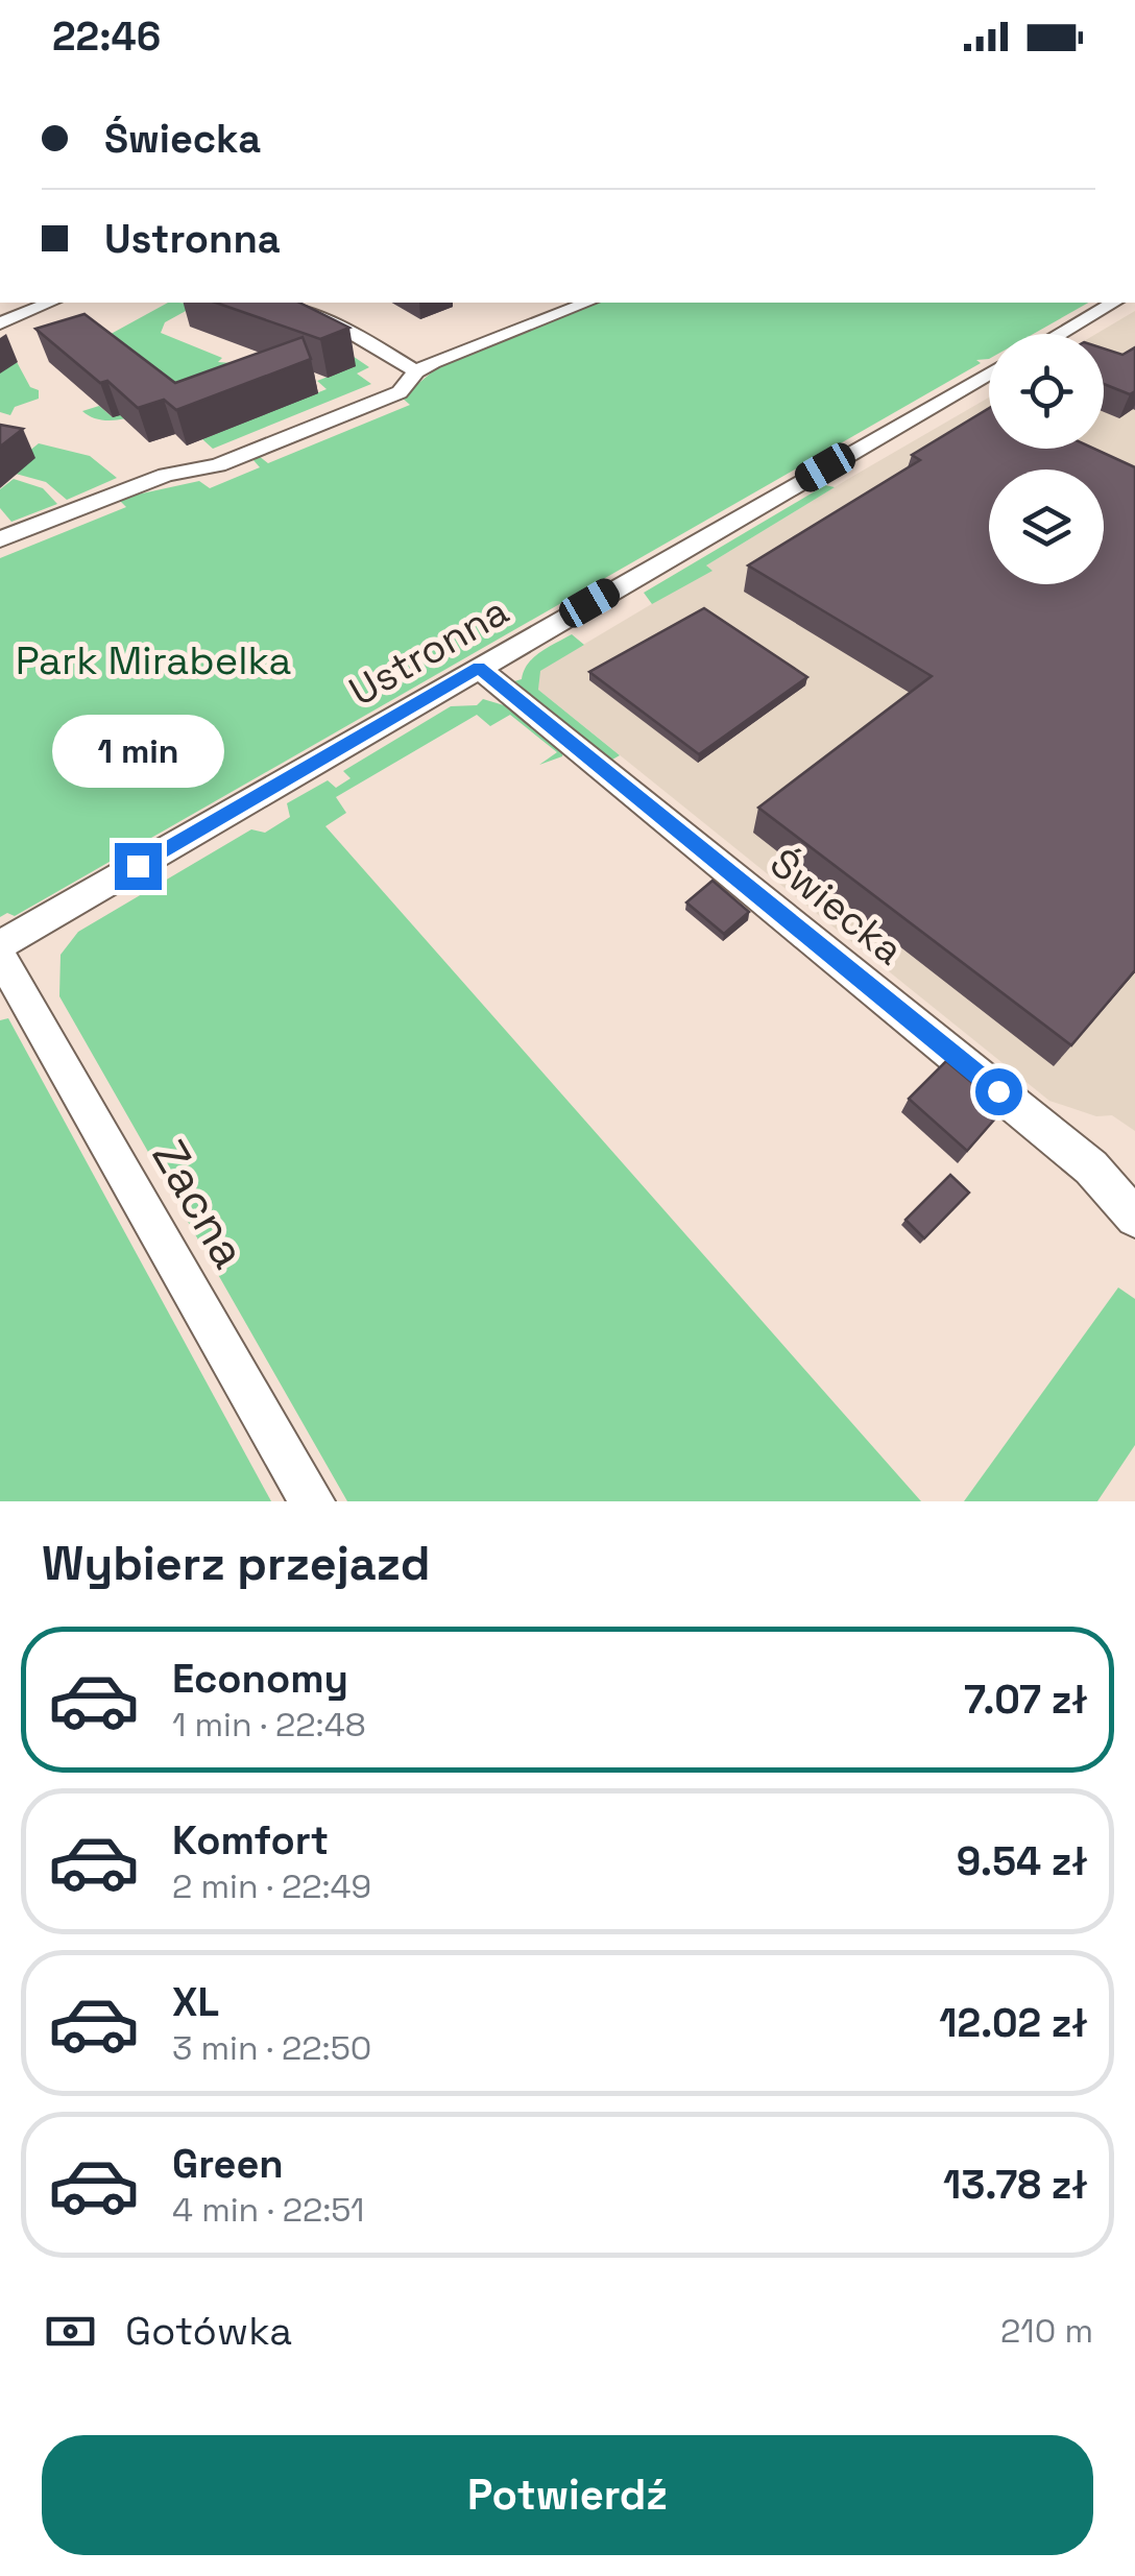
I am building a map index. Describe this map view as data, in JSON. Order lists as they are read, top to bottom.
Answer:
{
  "streets": {
    "street": ["Ustronna", "Świecka", "Zacna"]
  },
  "crossings": [
    ["Ustronna", "Świecka"]
  ],
  "parks": ["Park Mirabelka"],
  "page": {
    "status": "22:46",
    "banner": ["Świecka", "Ustronna"],
    "bubble": "1 min",
    "heading": "Wybierz przejazd",
    "list": [
      {
        "name": "Economy",
        "note": "1 min · 22:48",
        "value": "7.07 zł"
      },
      {
        "name": "Komfort",
        "note": "2 min · 22:49",
        "value": "9.54 zł"
      },
      {
        "name": "XL",
        "note": "3 min · 22:50",
        "value": "12.02 zł"
      },
      {
        "name": "Green",
        "note": "4 min · 22:51",
        "value": "13.78 zł"
      }
    ],
    "pay": ["Gotówka", "210 m"],
    "buttons": "Potwierdź"
  }
}
